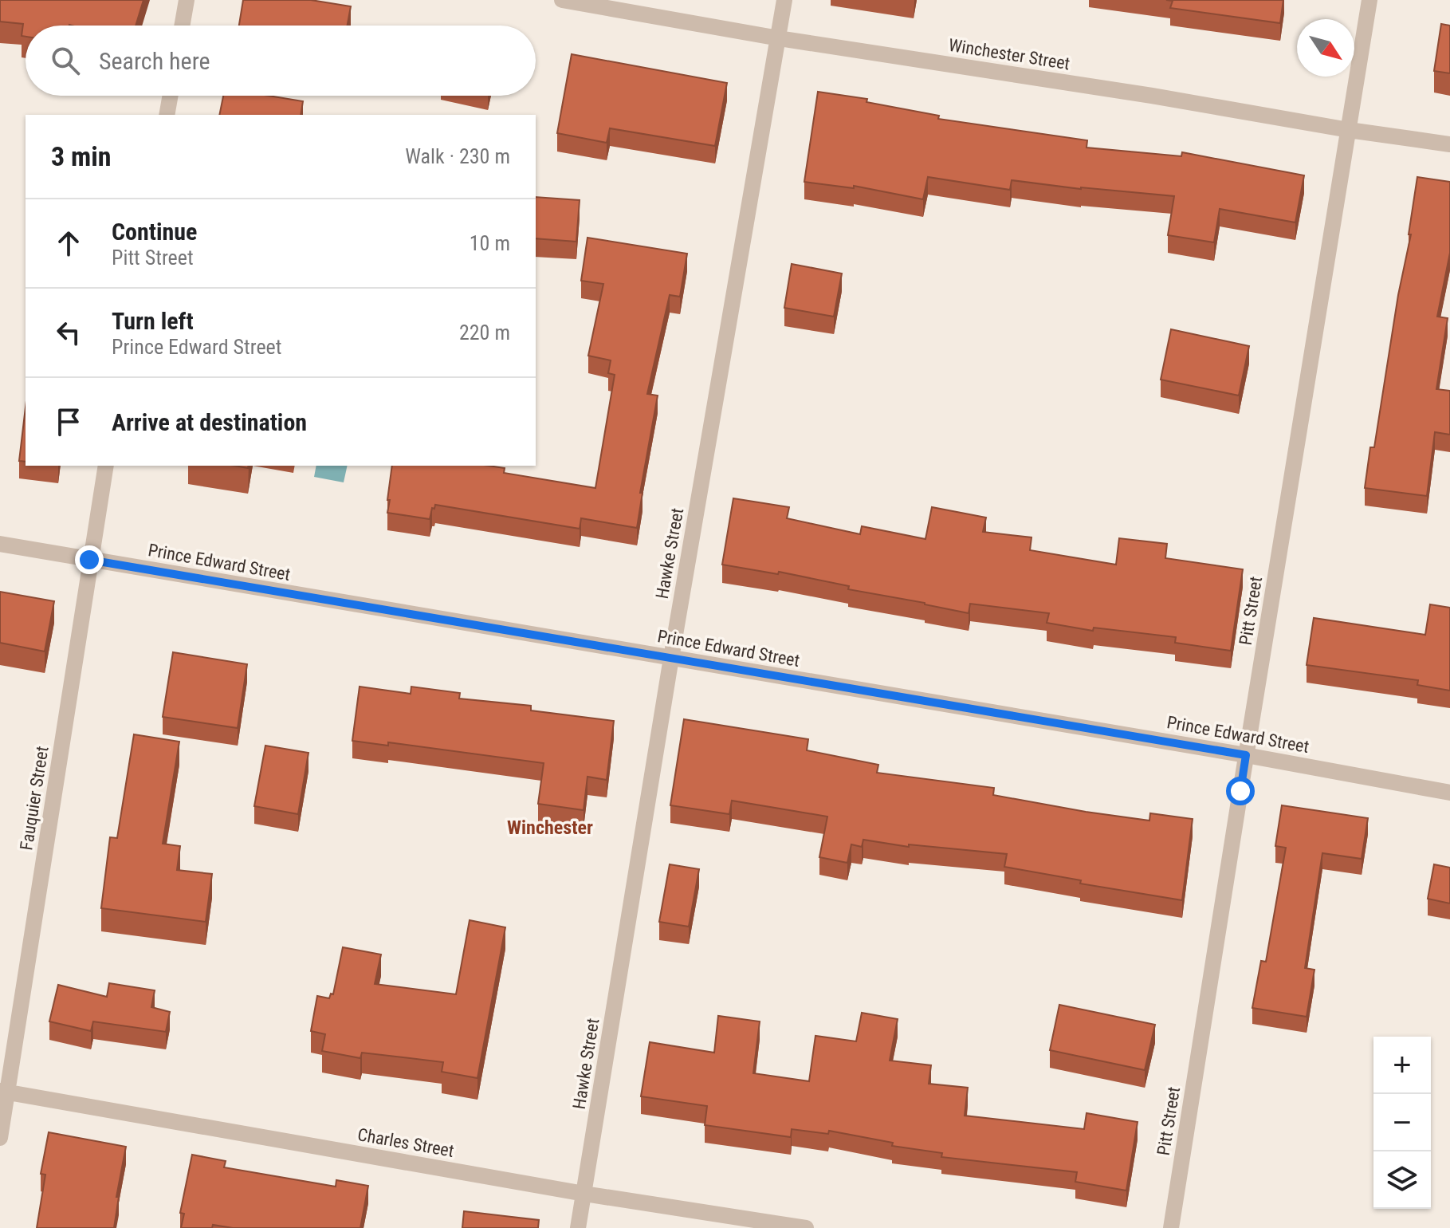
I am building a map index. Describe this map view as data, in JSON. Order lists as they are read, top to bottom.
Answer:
{
  "streets": {
    "street": [
      "Winchester Street",
      "Hawke Street",
      "Prince Edward Street",
      "Pitt Street",
      "Fauquier Street",
      "Charles Street"
    ]
  },
  "crossings": [
    ["Winchester Street", "Hawke Street"],
    ["Winchester Street", "Pitt Street"],
    ["Hawke Street", "Prince Edward Street"],
    ["Hawke Street", "Charles Street"],
    ["Prince Edward Street", "Pitt Street"],
    ["Prince Edward Street", "Fauquier Street"],
    ["Fauquier Street", "Charles Street"]
  ],
  "districts": ["Winchester"],
  "north": "bottom right",
  "page": {
    "search": "Search here",
    "heading": ["3 min", "Walk · 230 m"],
    "list": [
      ["Continue", "Pitt Street", "10 m"],
      ["Turn left", "Prince Edward Street", "220 m"],
      "Arrive at destination"
    ],
    "map_buttons": ["+", "−"]
  }
}
